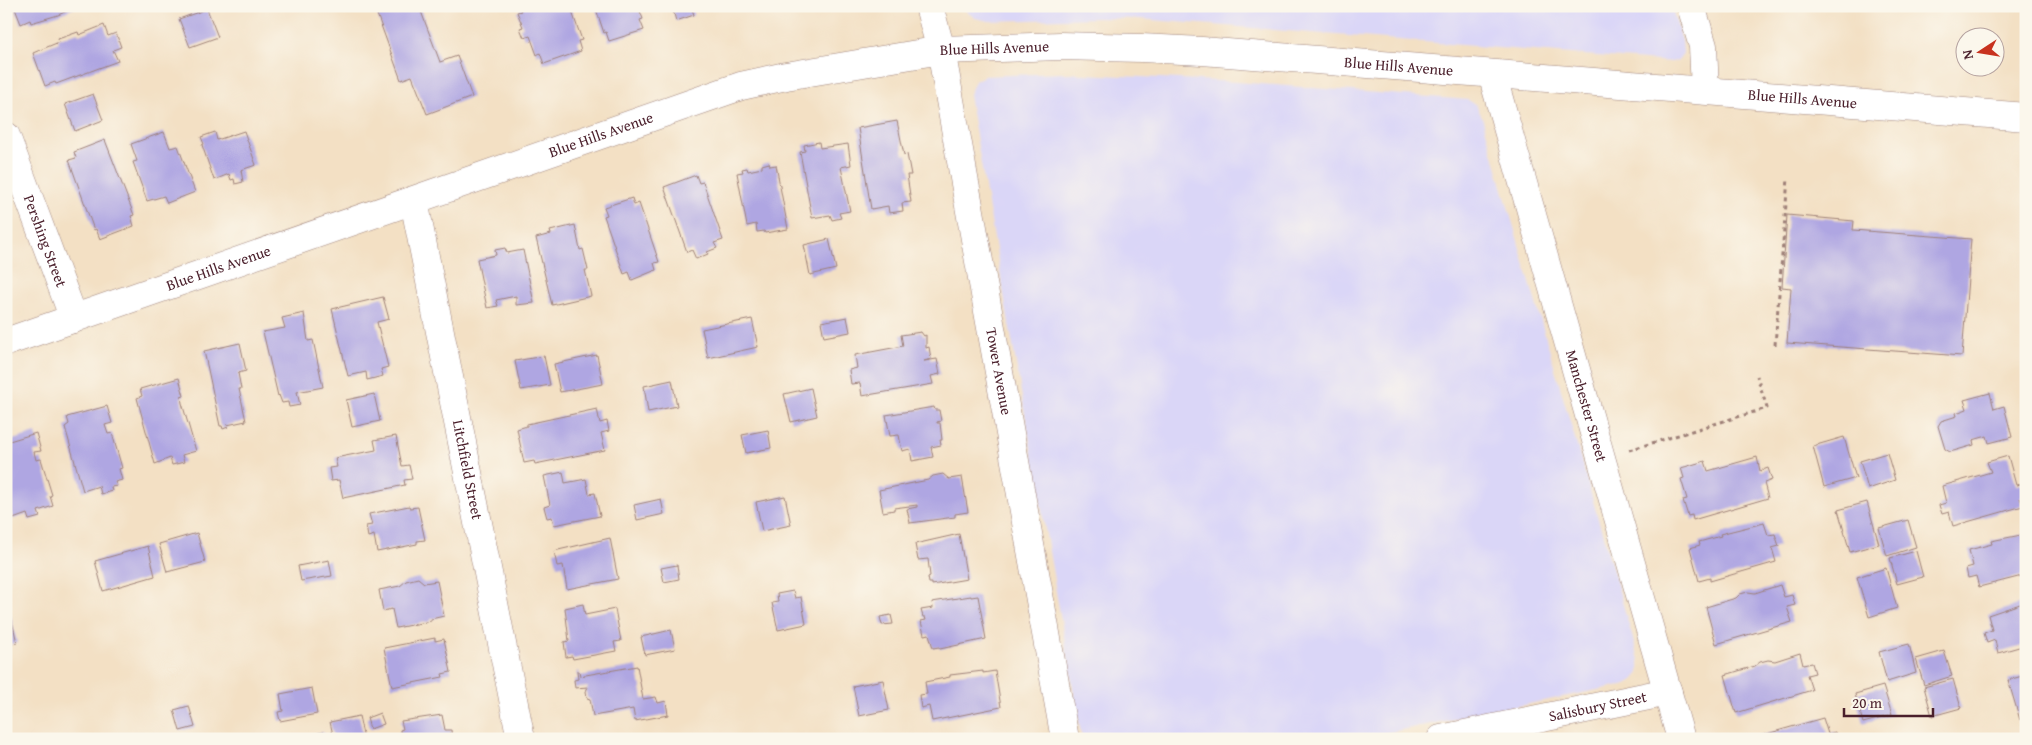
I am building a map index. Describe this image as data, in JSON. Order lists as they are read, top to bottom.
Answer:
{
  "streets": {
    "main road": [
      "Blue Hills Avenue",
      "Pershing Street",
      "Tower Avenue",
      "Manchester Street",
      "Litchfield Street",
      "Salisbury Street"
    ]
  },
  "crossings": [
    ["Blue Hills Avenue", "Pershing Street"],
    ["Blue Hills Avenue", "Tower Avenue"],
    ["Blue Hills Avenue", "Manchester Street"],
    ["Blue Hills Avenue", "Litchfield Street"],
    ["Manchester Street", "Salisbury Street"]
  ],
  "scale_bar": "20 m",
  "north": "left"
}
